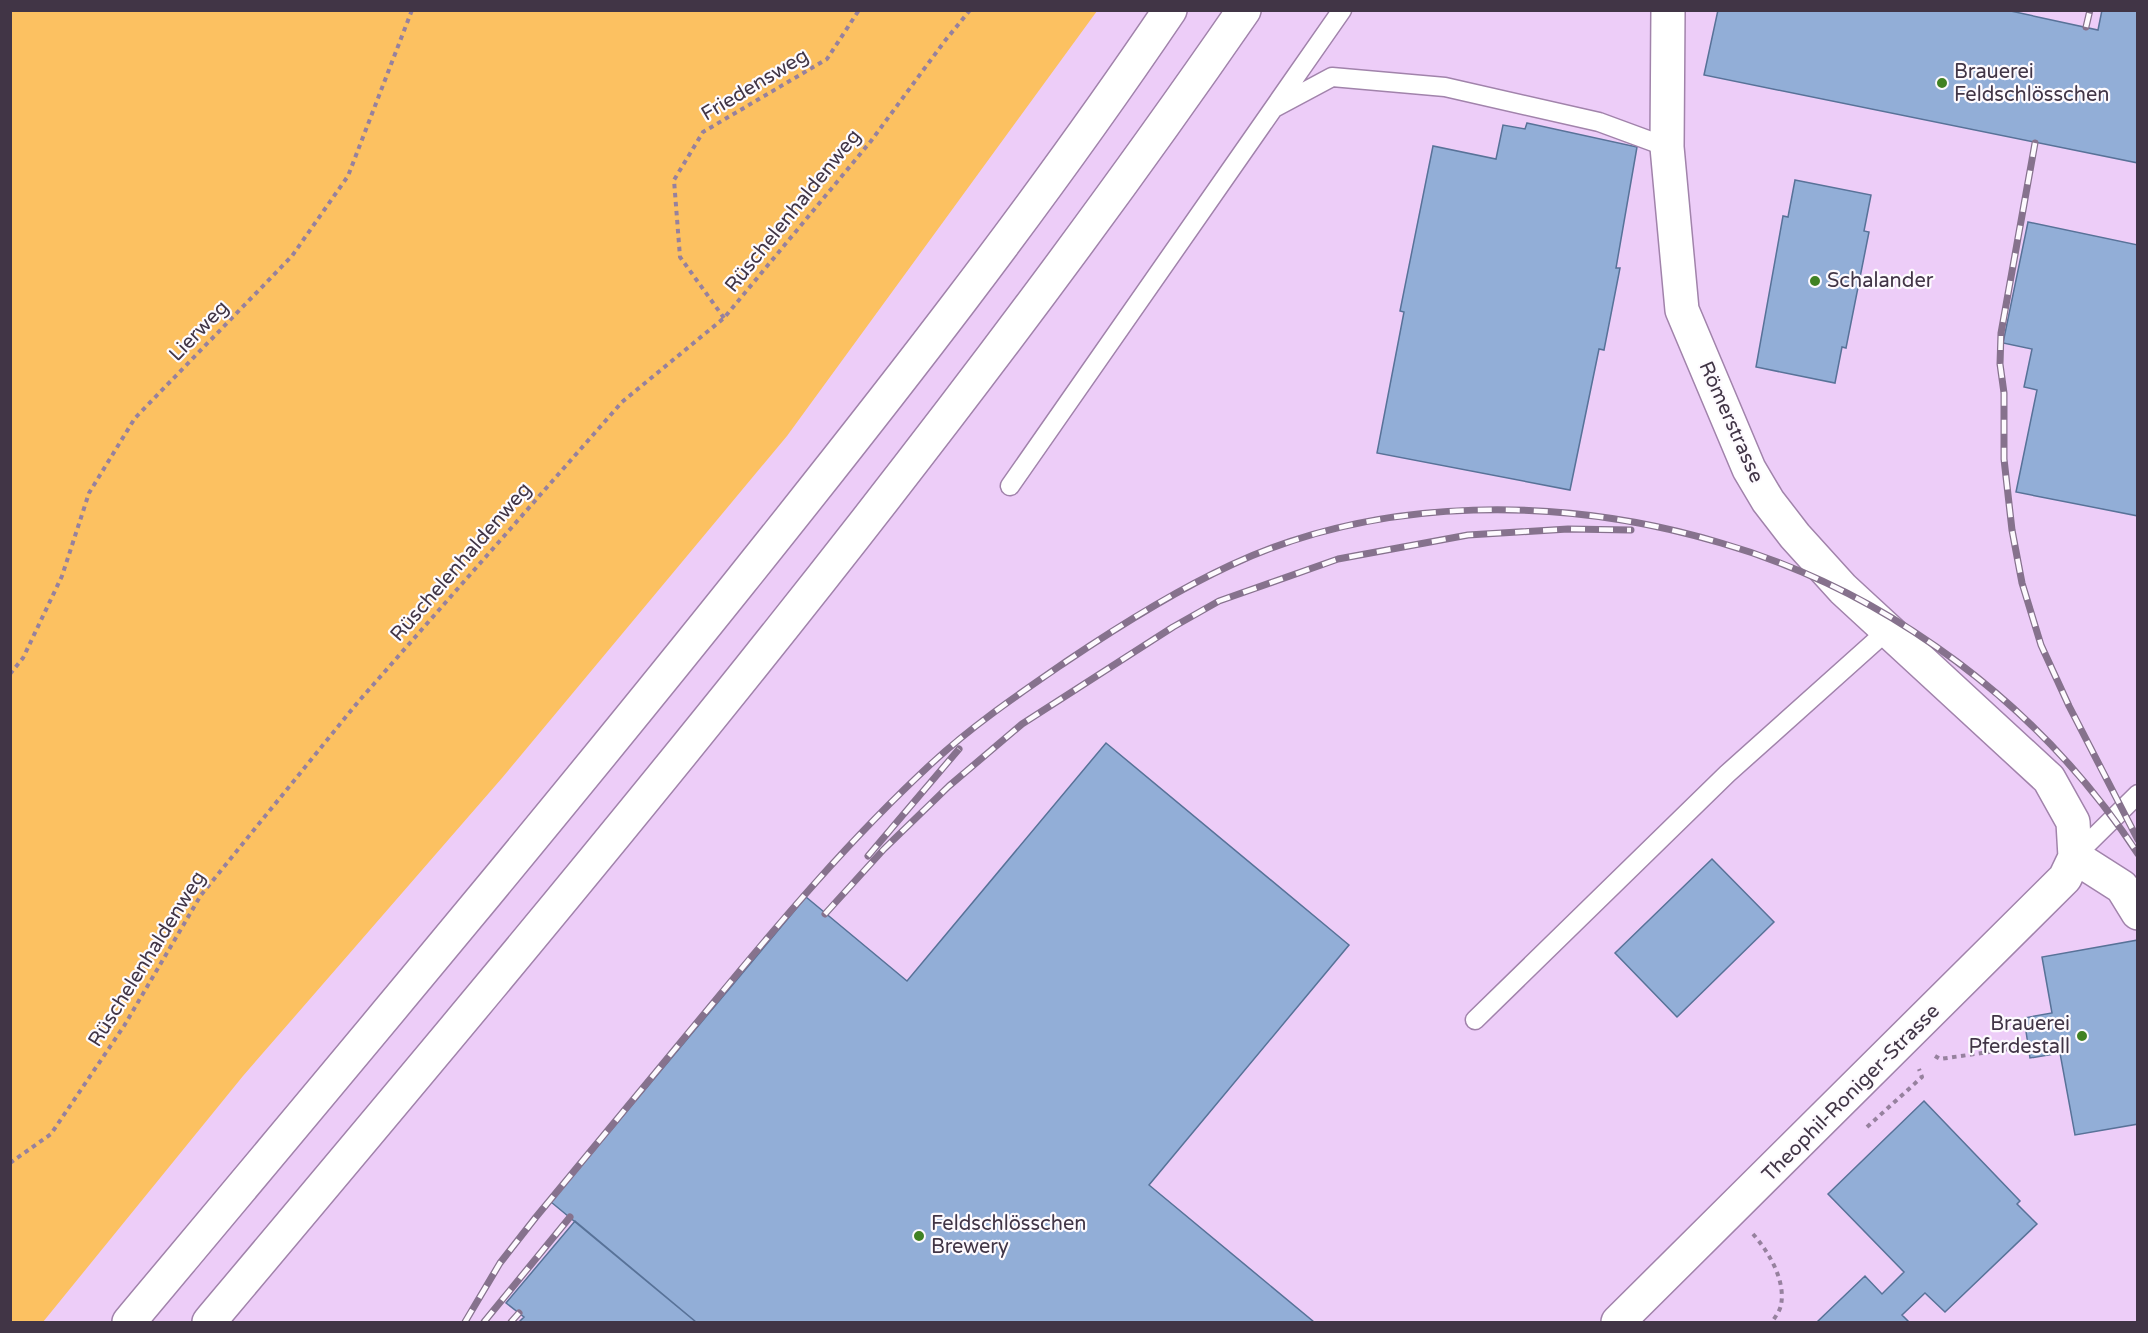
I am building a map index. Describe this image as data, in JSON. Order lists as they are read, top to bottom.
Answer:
{
  "streets": {
    "main road": ["Römerstrasse", "Theophil-Roniger-Strasse"],
    "path": ["Friedensweg", "Rüschelenhaldenweg", "Lierweg"]
  },
  "crossings": [
    ["Friedensweg", "Rüschelenhaldenweg"],
    ["Römerstrasse", "Theophil-Roniger-Strasse"]
  ],
  "places": [
    "Brauerei Feldschlösschen",
    "Schalander",
    "Brauerei Pferdestall",
    "Feldschlösschen Brewery"
  ]
}
